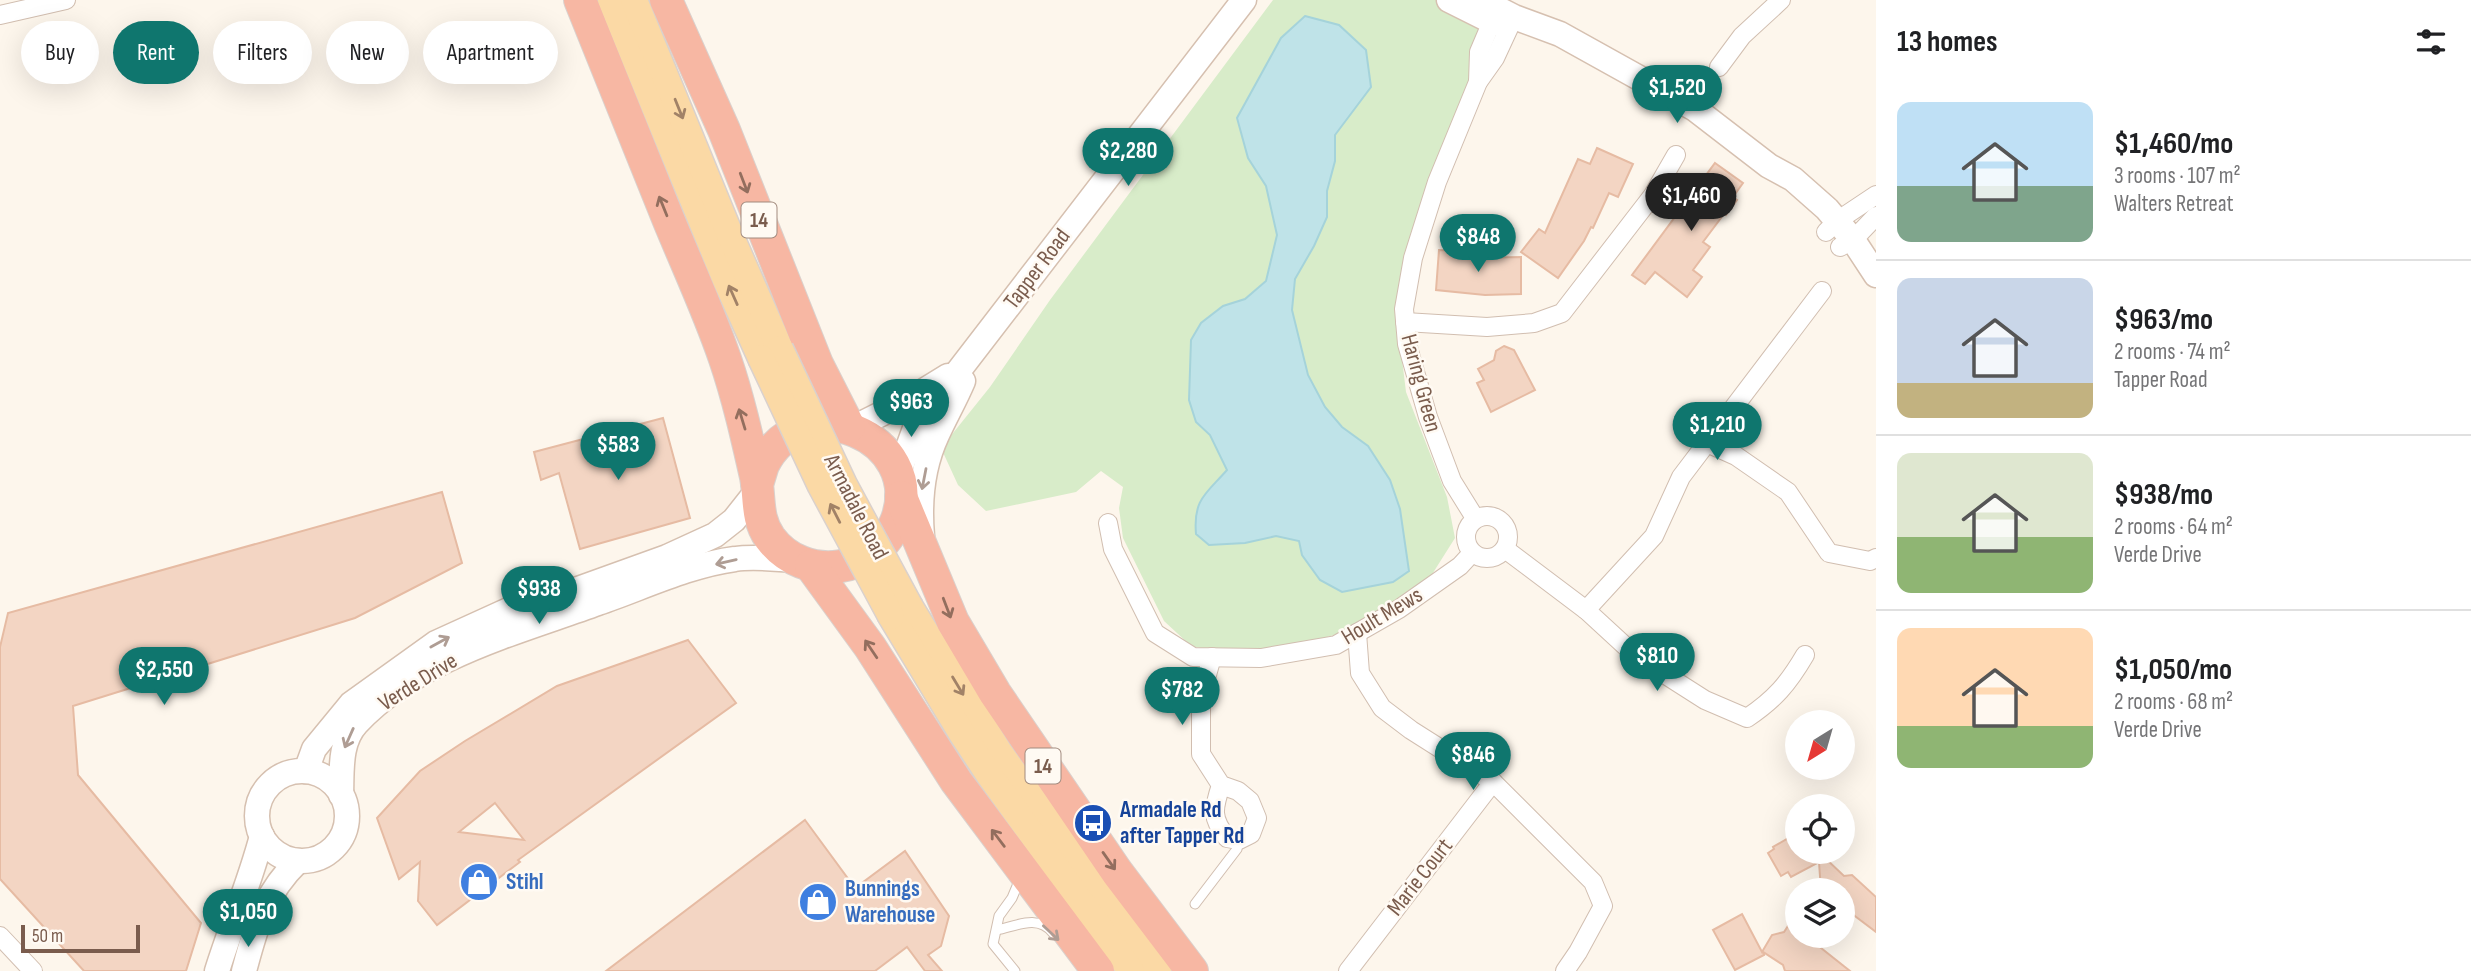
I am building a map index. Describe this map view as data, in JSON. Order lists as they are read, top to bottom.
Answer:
{
  "streets": {
    "highway": ["14", "Armadale Road"],
    "main road": ["Tapper Road", "Verde Drive"],
    "street": ["Haring Green", "Hoult Mews", "Marie Court"]
  },
  "crossings": [
    ["14", "Tapper Road"],
    ["14", "Armadale Road"],
    ["14", "Verde Drive"],
    ["Tapper Road", "Verde Drive"],
    ["Haring Green", "Hoult Mews"]
  ],
  "places": {
    "bus stop": ["Armadale Rd after Tapper Rd"],
    "shop": ["Stihl", "Bunnings Warehouse"]
  },
  "scale_bar": "50 m",
  "north": "bottom left",
  "page": {
    "heading": "13 homes",
    "chip": [
      "Buy",
      "Rent",
      "Filters",
      "New",
      "Apartment"
    ],
    "price": [
      "$1,520",
      "$2,280",
      "$1,460",
      "$848",
      "$963",
      "$1,210",
      "$583",
      "$938",
      "$810",
      "$2,550",
      "$782",
      "$846",
      "$1,050"
    ],
    "list": [
      {
        "name": "$1,460/mo",
        "note": "3 rooms · 107 m² · Walters Retreat"
      },
      {
        "name": "$963/mo",
        "note": "2 rooms · 74 m² · Tapper Road"
      },
      {
        "name": "$938/mo",
        "note": "2 rooms · 64 m² · Verde Drive"
      },
      {
        "name": "$1,050/mo",
        "note": "2 rooms · 68 m² · Verde Drive"
      }
    ],
    "scale": "50 m"
  }
}
